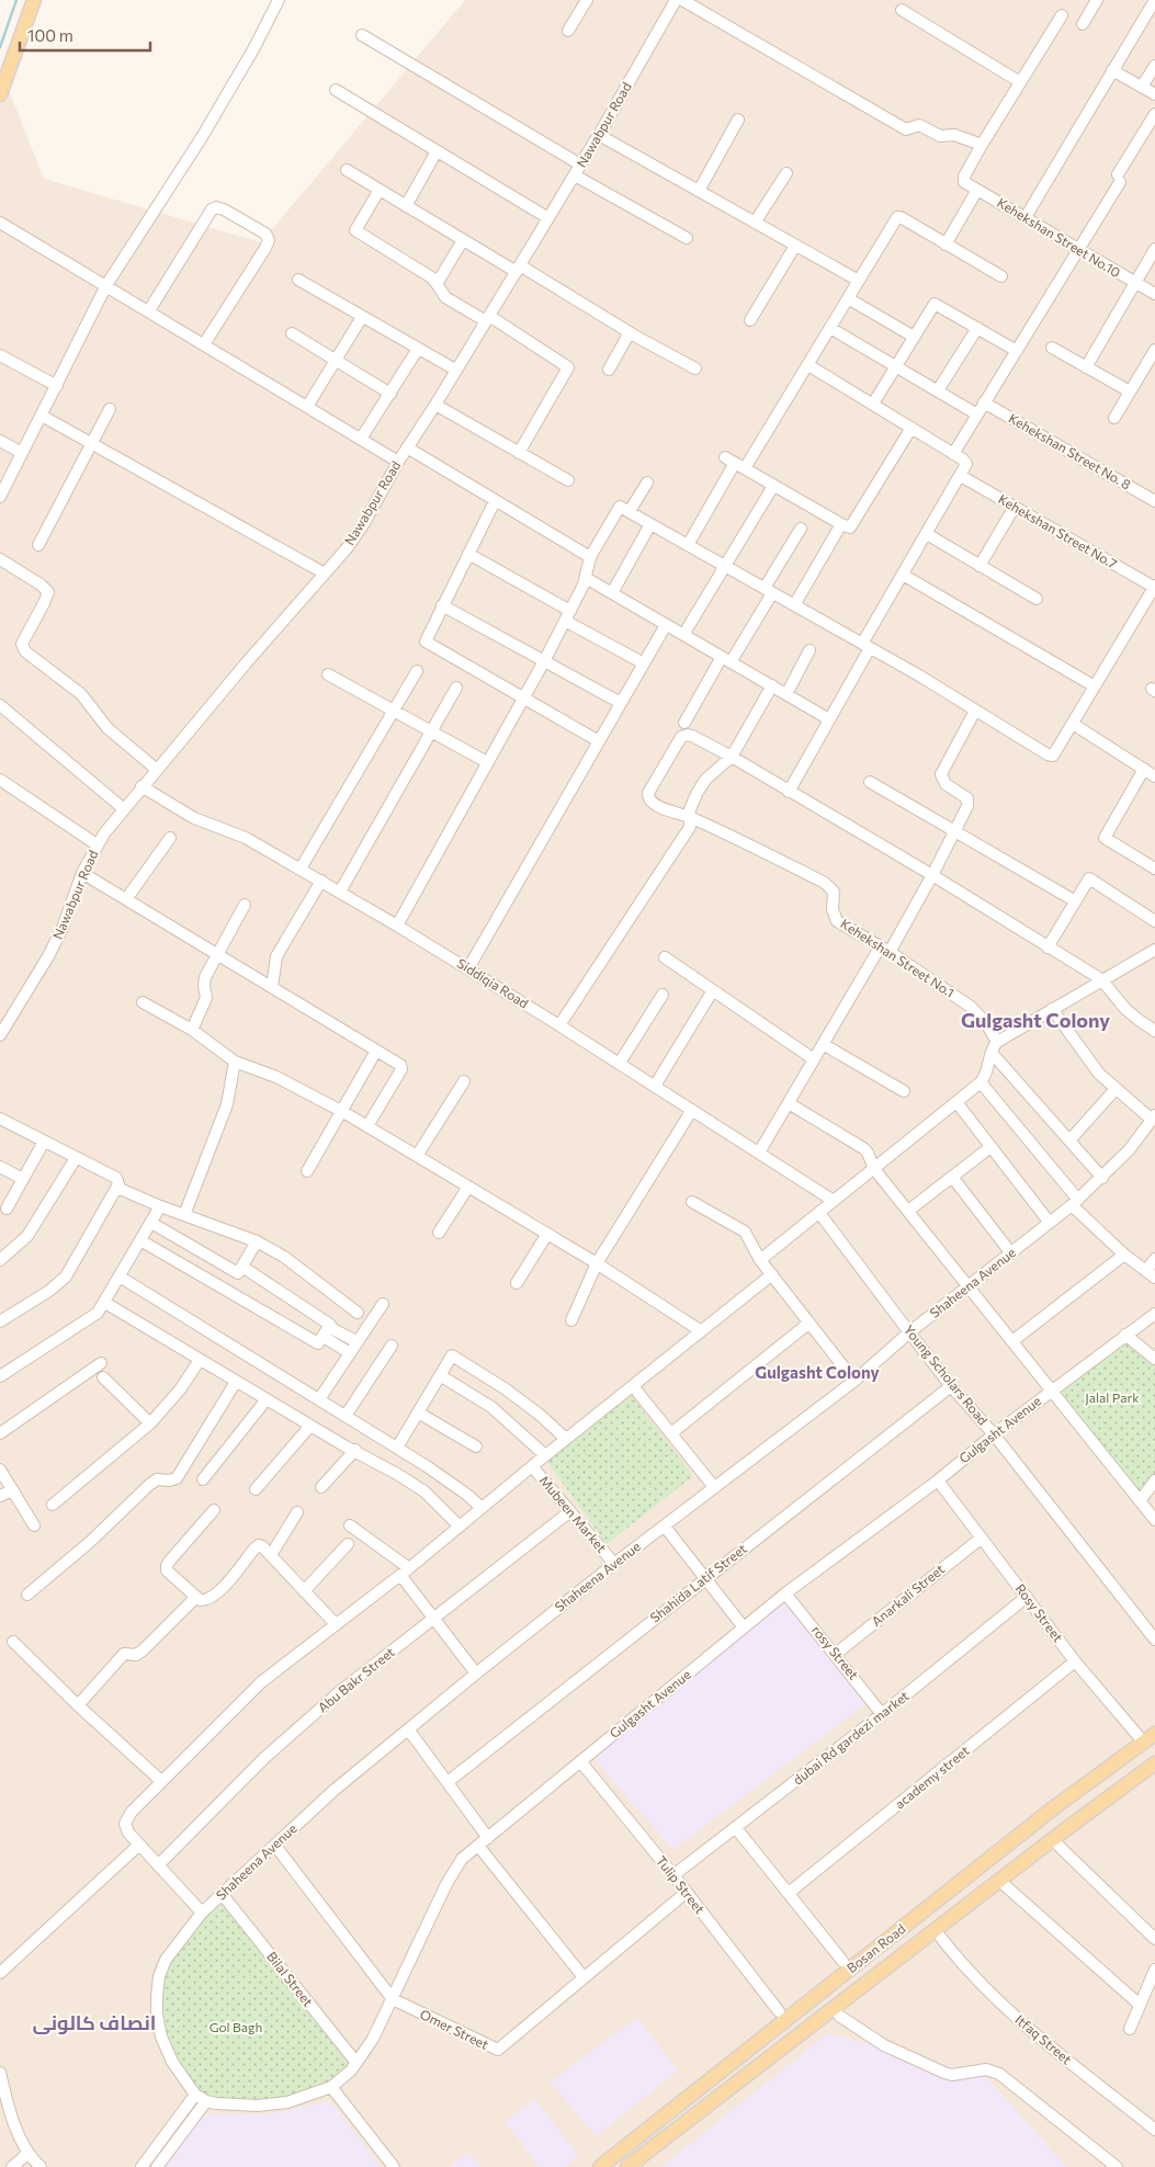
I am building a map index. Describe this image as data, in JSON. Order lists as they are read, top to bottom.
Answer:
{
  "streets": {
    "main road": ["Bosan Road"],
    "street": [
      "Nawabpur Road",
      "Kehekshan Street No.10",
      "Kehekshan Street No. 8",
      "Kehekshan Street No.7",
      "Kehekshan Street No.1",
      "Siddiqia Road",
      "Shaheena Avenue",
      "Young Scholars Road",
      "Gulgasht Avenue",
      "Mubeen Market",
      "Shahida Latif Street",
      "Anarkali Street",
      "Rosy Street",
      "rosy Street",
      "Abu Bakr Street",
      "dubai Rd gardezi market",
      "academy street",
      "Tulip Street",
      "Bilal Street",
      "Omer Street",
      "Itfaq Street"
    ]
  },
  "crossings": [
    ["Nawabpur Road", "Siddiqia Road"],
    ["Kehekshan Street No.1", "Shaheena Avenue"],
    ["Shaheena Avenue", "Young Scholars Road"],
    ["Shaheena Avenue", "Gulgasht Avenue"],
    ["Shaheena Avenue", "Mubeen Market"],
    ["Shaheena Avenue", "Bilal Street"],
    ["Shaheena Avenue", "Omer Street"],
    ["Young Scholars Road", "Gulgasht Avenue"],
    ["Young Scholars Road", "Shahida Latif Street"],
    ["Gulgasht Avenue", "Rosy Street"],
    ["Gulgasht Avenue", "rosy Street"],
    ["Gulgasht Avenue", "Tulip Street"],
    ["Gulgasht Avenue", "Bilal Street"],
    ["Gulgasht Avenue", "Omer Street"],
    ["Mubeen Market", "Abu Bakr Street"],
    ["Anarkali Street", "Rosy Street"],
    ["Anarkali Street", "rosy Street"],
    ["Rosy Street", "dubai Rd gardezi market"],
    ["Rosy Street", "academy street"],
    ["Rosy Street", "Bosan Road"],
    ["rosy Street", "dubai Rd gardezi market"],
    ["dubai Rd gardezi market", "Tulip Street"],
    ["Tulip Street", "Omer Street"],
    ["Bosan Road", "Itfaq Street"]
  ],
  "districts": ["Gulgasht Colony", "Gulgasht Colony", "انصاف کالونی"],
  "parks": ["Jalal Park", "Gol Bagh"],
  "scale_bar": "100 m"
}
